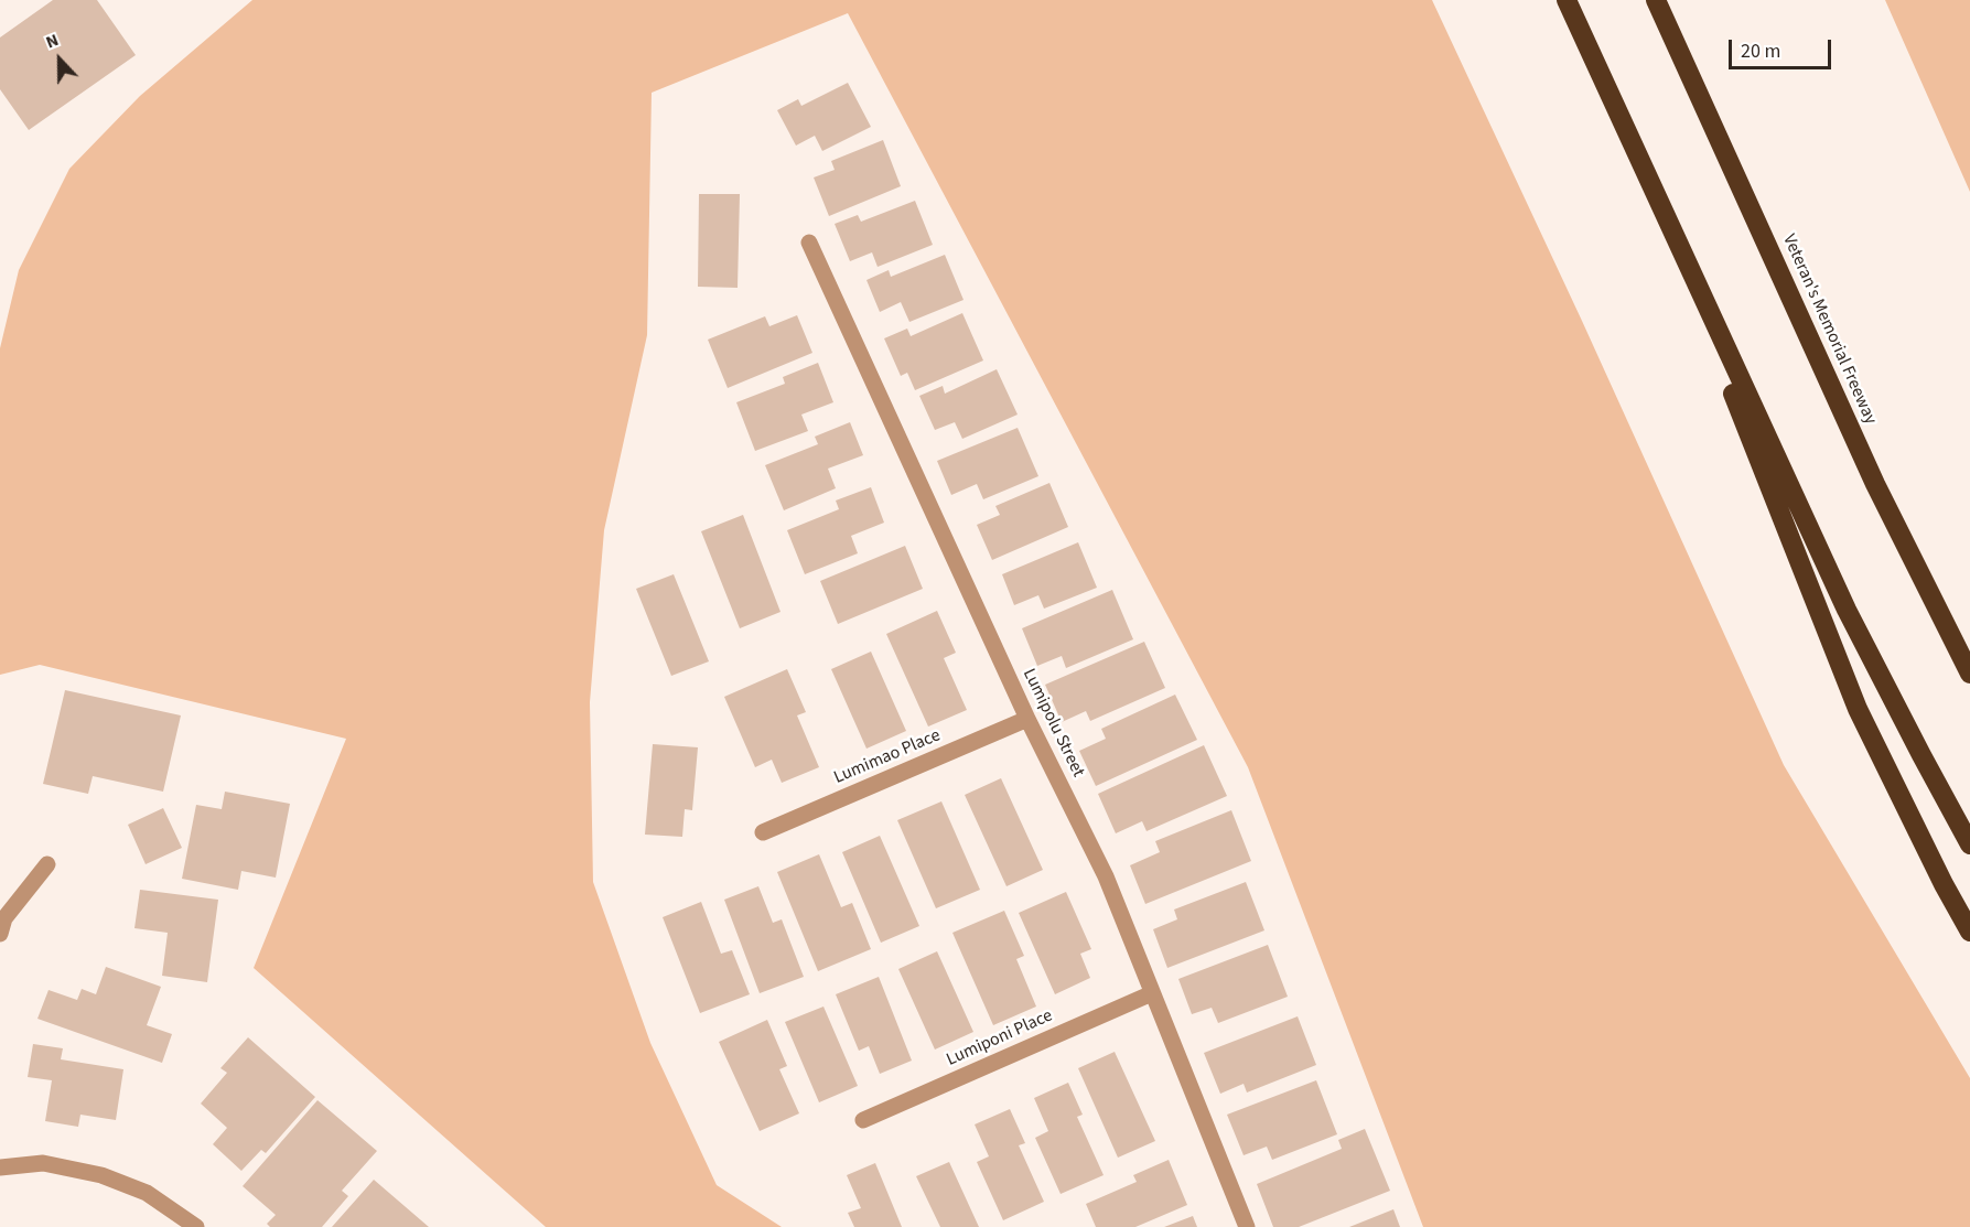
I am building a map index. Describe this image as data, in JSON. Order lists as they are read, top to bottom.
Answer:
{
  "streets": {
    "highway": ["Veteran's Memorial Freeway"],
    "street": ["Lumipolu Street", "Lumimao Place", "Lumiponi Place"]
  },
  "crossings": [
    ["Lumipolu Street", "Lumimao Place"],
    ["Lumipolu Street", "Lumiponi Place"]
  ],
  "scale_bar": "20 m",
  "north": "top"
}
